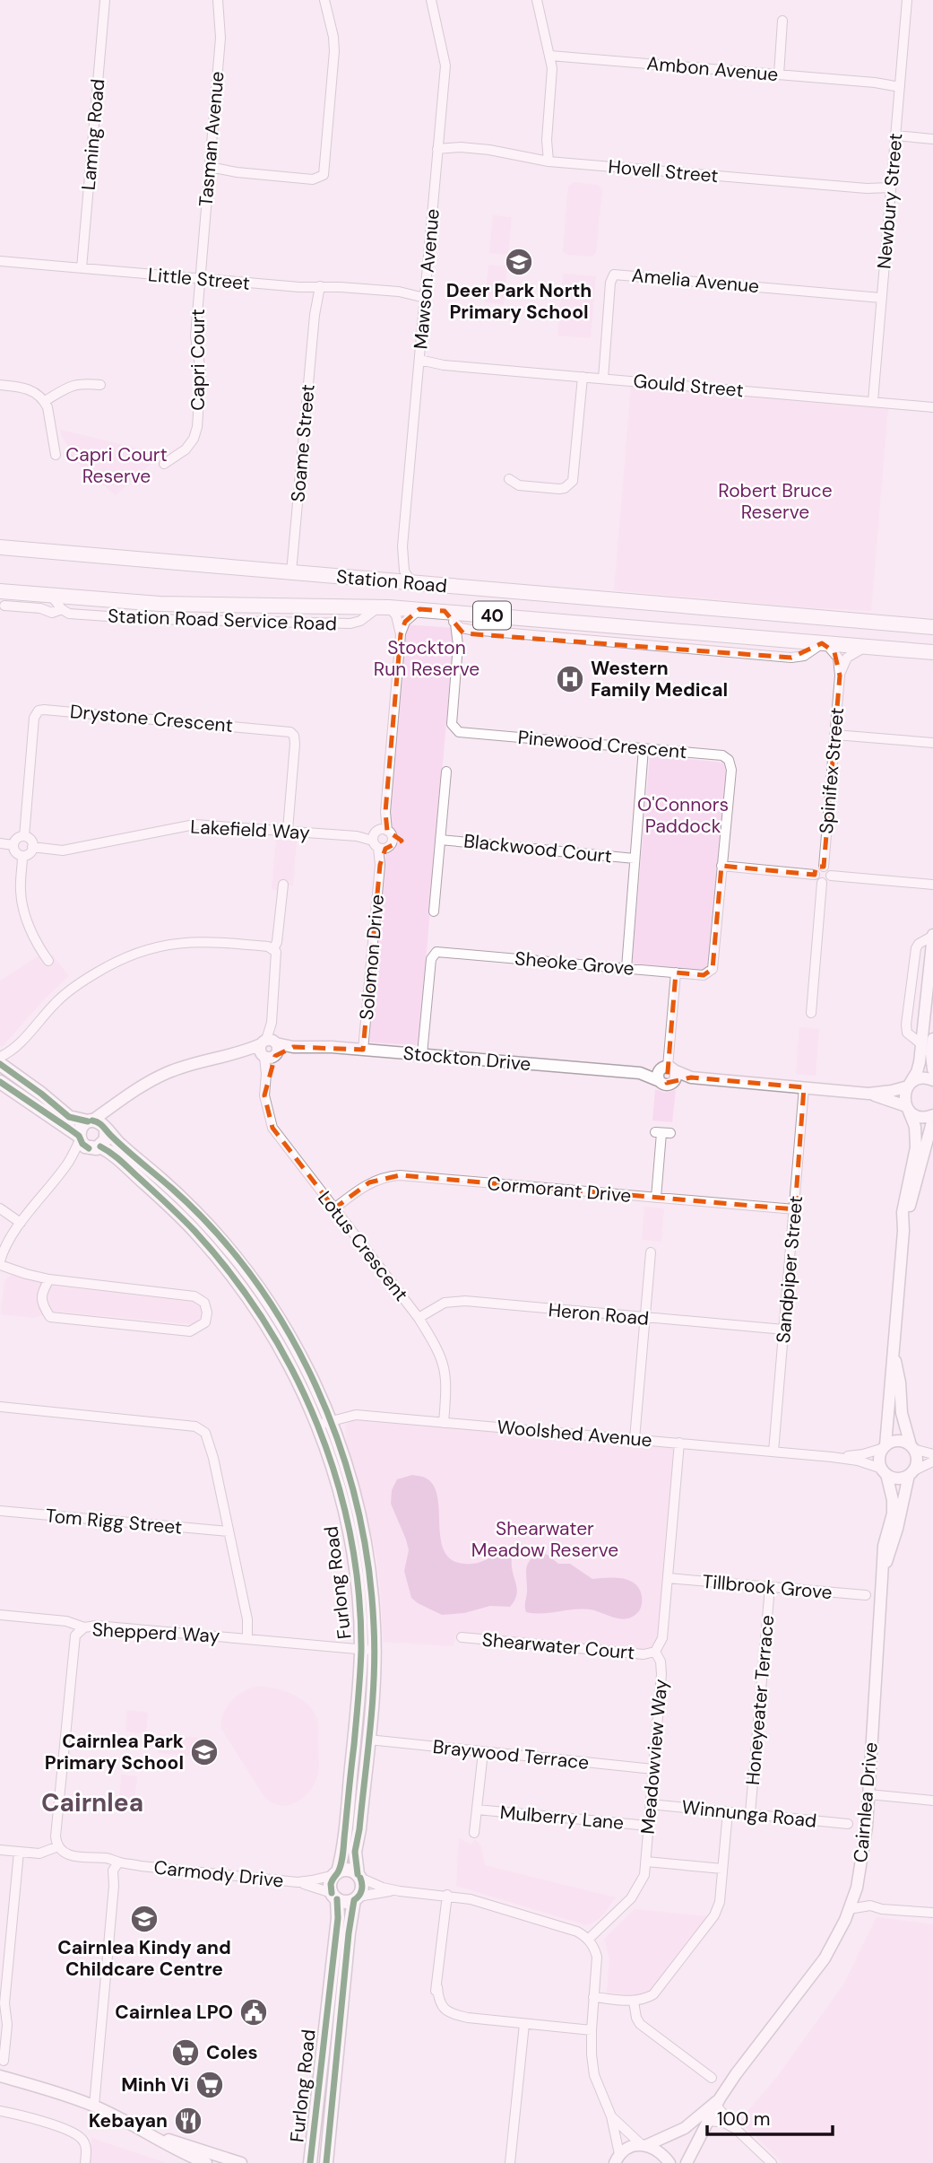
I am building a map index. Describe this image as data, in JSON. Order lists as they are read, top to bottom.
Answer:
{
  "streets": {
    "main road": ["Station Road", "40", "Furlong Road"],
    "street": [
      "Ambon Avenue",
      "Laming Road",
      "Tasman Avenue",
      "Hovell Street",
      "Newbury Street",
      "Little Street",
      "Mawson Avenue",
      "Amelia Avenue",
      "Capri Court",
      "Gould Street",
      "Soame Street",
      "Station Road Service Road",
      "Drystone Crescent",
      "Pinewood Crescent",
      "Spinifex Street",
      "Lakefield Way",
      "Blackwood Court",
      "Solomon Drive",
      "Sheoke Grove",
      "Stockton Drive",
      "Cormorant Drive",
      "Lotus Crescent",
      "Sandpiper Street",
      "Heron Road",
      "Woolshed Avenue",
      "Tom Rigg Street",
      "Tillbrook Grove",
      "Shepperd Way",
      "Shearwater Court",
      "Honeyeater Terrace",
      "Braywood Terrace",
      "Meadowview Way",
      "Cairnlea Drive",
      "Winnunga Road",
      "Mulberry Lane",
      "Carmody Drive"
    ]
  },
  "crossings": [
    ["Ambon Avenue", "Newbury Street"],
    ["Laming Road", "Little Street"],
    ["Tasman Avenue", "Little Street"],
    ["Tasman Avenue", "Capri Court"],
    ["Hovell Street", "Newbury Street"],
    ["Hovell Street", "Mawson Avenue"],
    ["Newbury Street", "Amelia Avenue"],
    ["Newbury Street", "Gould Street"],
    ["Little Street", "Mawson Avenue"],
    ["Little Street", "Capri Court"],
    ["Little Street", "Soame Street"],
    ["Mawson Avenue", "Gould Street"],
    ["Mawson Avenue", "Station Road"],
    ["Amelia Avenue", "Gould Street"],
    ["Soame Street", "Station Road"],
    ["Station Road", "Station Road Service Road"],
    ["Station Road", "Spinifex Street"],
    ["Station Road", "Solomon Drive"],
    ["Station Road Service Road", "Solomon Drive"],
    ["Drystone Crescent", "Lakefield Way"],
    ["Pinewood Crescent", "Sheoke Grove"],
    ["Lakefield Way", "Solomon Drive"],
    ["Solomon Drive", "Stockton Drive"],
    ["Sheoke Grove", "Stockton Drive"],
    ["Stockton Drive", "Lotus Crescent"],
    ["Cormorant Drive", "Lotus Crescent"],
    ["Cormorant Drive", "Sandpiper Street"],
    ["Lotus Crescent", "Heron Road"],
    ["Lotus Crescent", "Woolshed Avenue"],
    ["Sandpiper Street", "Heron Road"],
    ["Sandpiper Street", "Woolshed Avenue"],
    ["Woolshed Avenue", "Furlong Road"],
    ["Woolshed Avenue", "Meadowview Way"],
    ["Woolshed Avenue", "Cairnlea Drive"],
    ["Furlong Road", "Shepperd Way"],
    ["Furlong Road", "Braywood Terrace"],
    ["Furlong Road", "Carmody Drive"],
    ["Tillbrook Grove", "Honeyeater Terrace"],
    ["Tillbrook Grove", "Meadowview Way"],
    ["Shearwater Court", "Meadowview Way"],
    ["Honeyeater Terrace", "Winnunga Road"],
    ["Braywood Terrace", "Meadowview Way"],
    ["Meadowview Way", "Winnunga Road"],
    ["Meadowview Way", "Mulberry Lane"]
  ],
  "districts": ["Cairnlea"],
  "parks": [
    "Capri Court Reserve",
    "Robert Bruce Reserve",
    "Stockton Run Reserve",
    "O'Connors Paddock",
    "Shearwater Meadow Reserve"
  ],
  "places": {
    "school or university": ["Deer Park North Primary School", "Cairnlea Park Primary School", "Cairnlea Kindy and Childcare Centre"],
    "hospital": ["Western Family Medical"],
    "public building": ["Cairnlea LPO"],
    "supermarket": ["Coles", "Minh Vi"],
    "restaurant": ["Kebayan"]
  },
  "scale_bar": "100 m"
}
